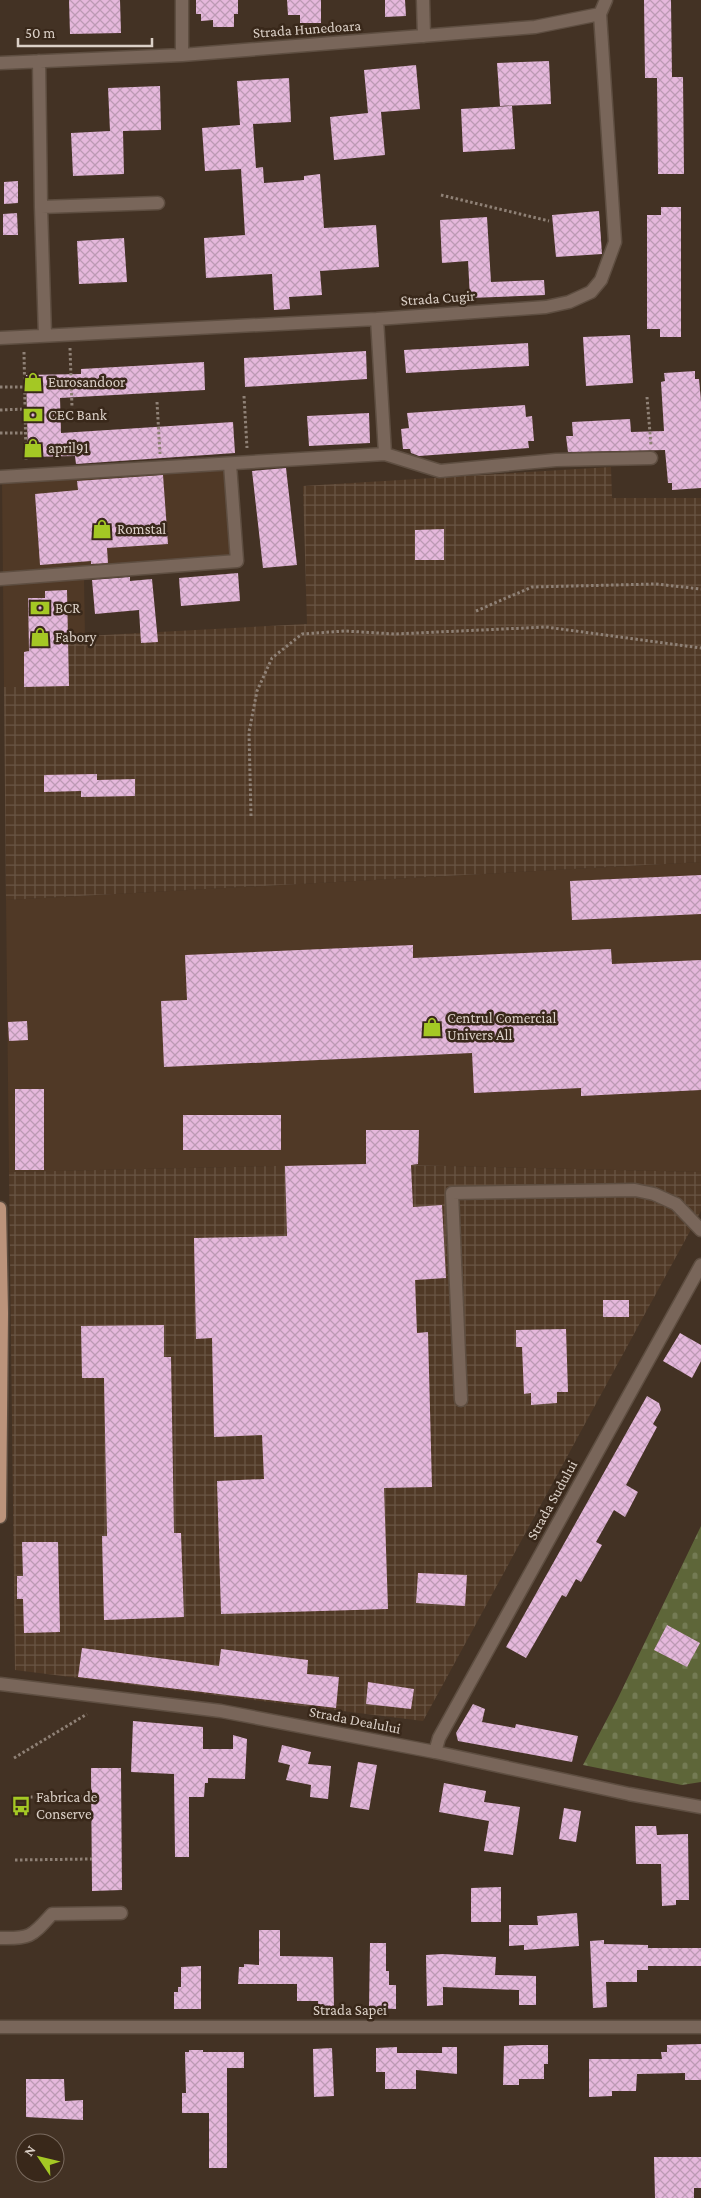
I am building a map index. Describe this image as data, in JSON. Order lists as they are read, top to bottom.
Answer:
{
  "streets": {
    "street": [
      "Strada Hunedoara",
      "Strada Cugir",
      "Strada Sudului",
      "Strada Dealului",
      "Strada Sapei"
    ]
  },
  "crossings": [
    ["Strada Hunedoara", "Strada Cugir"],
    ["Strada Sudului", "Strada Dealului"]
  ],
  "places": {
    "shop": [
      "Eurosandoor",
      "april91",
      "Romstal",
      "Fabory",
      "Centrul Comercial Univers All"
    ],
    "bank": ["CEC Bank", "BCR"],
    "bus stop": ["Fabrica de Conserve"]
  },
  "scale_bar": "50 m",
  "north": "top left"
}
